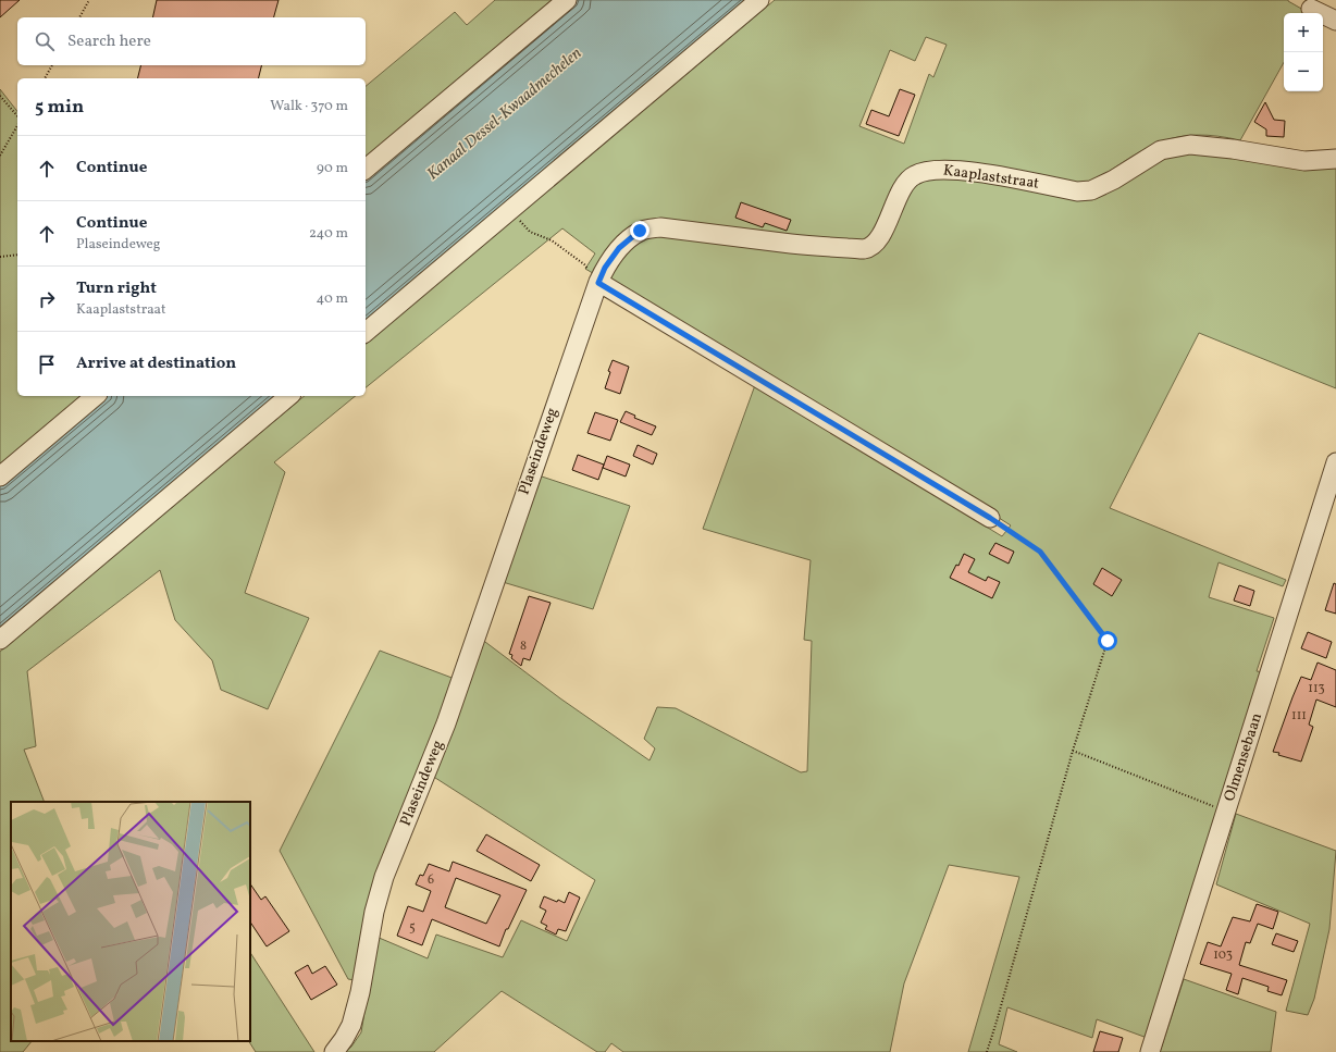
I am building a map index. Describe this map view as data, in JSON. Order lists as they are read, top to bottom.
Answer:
{
  "streets": {
    "street": ["Kaaplaststraat", "Plaseindeweg", "Olmensebaan"]
  },
  "crossings": [
    ["Kaaplaststraat", "Plaseindeweg"]
  ],
  "water": ["Kanaal Dessel-Kwaadmechelen"],
  "house_numbers": [
    "8",
    "113",
    "111",
    "6",
    "5",
    "103"
  ],
  "page": {
    "map_buttons": ["+", "−"],
    "search": "Search here",
    "heading": ["5 min", "Walk · 370 m"],
    "list": [
      ["Continue", "90 m"],
      ["Continue", "Plaseindeweg", "240 m"],
      ["Turn right", "Kaaplaststraat", "40 m"],
      "Arrive at destination"
    ]
  }
}
